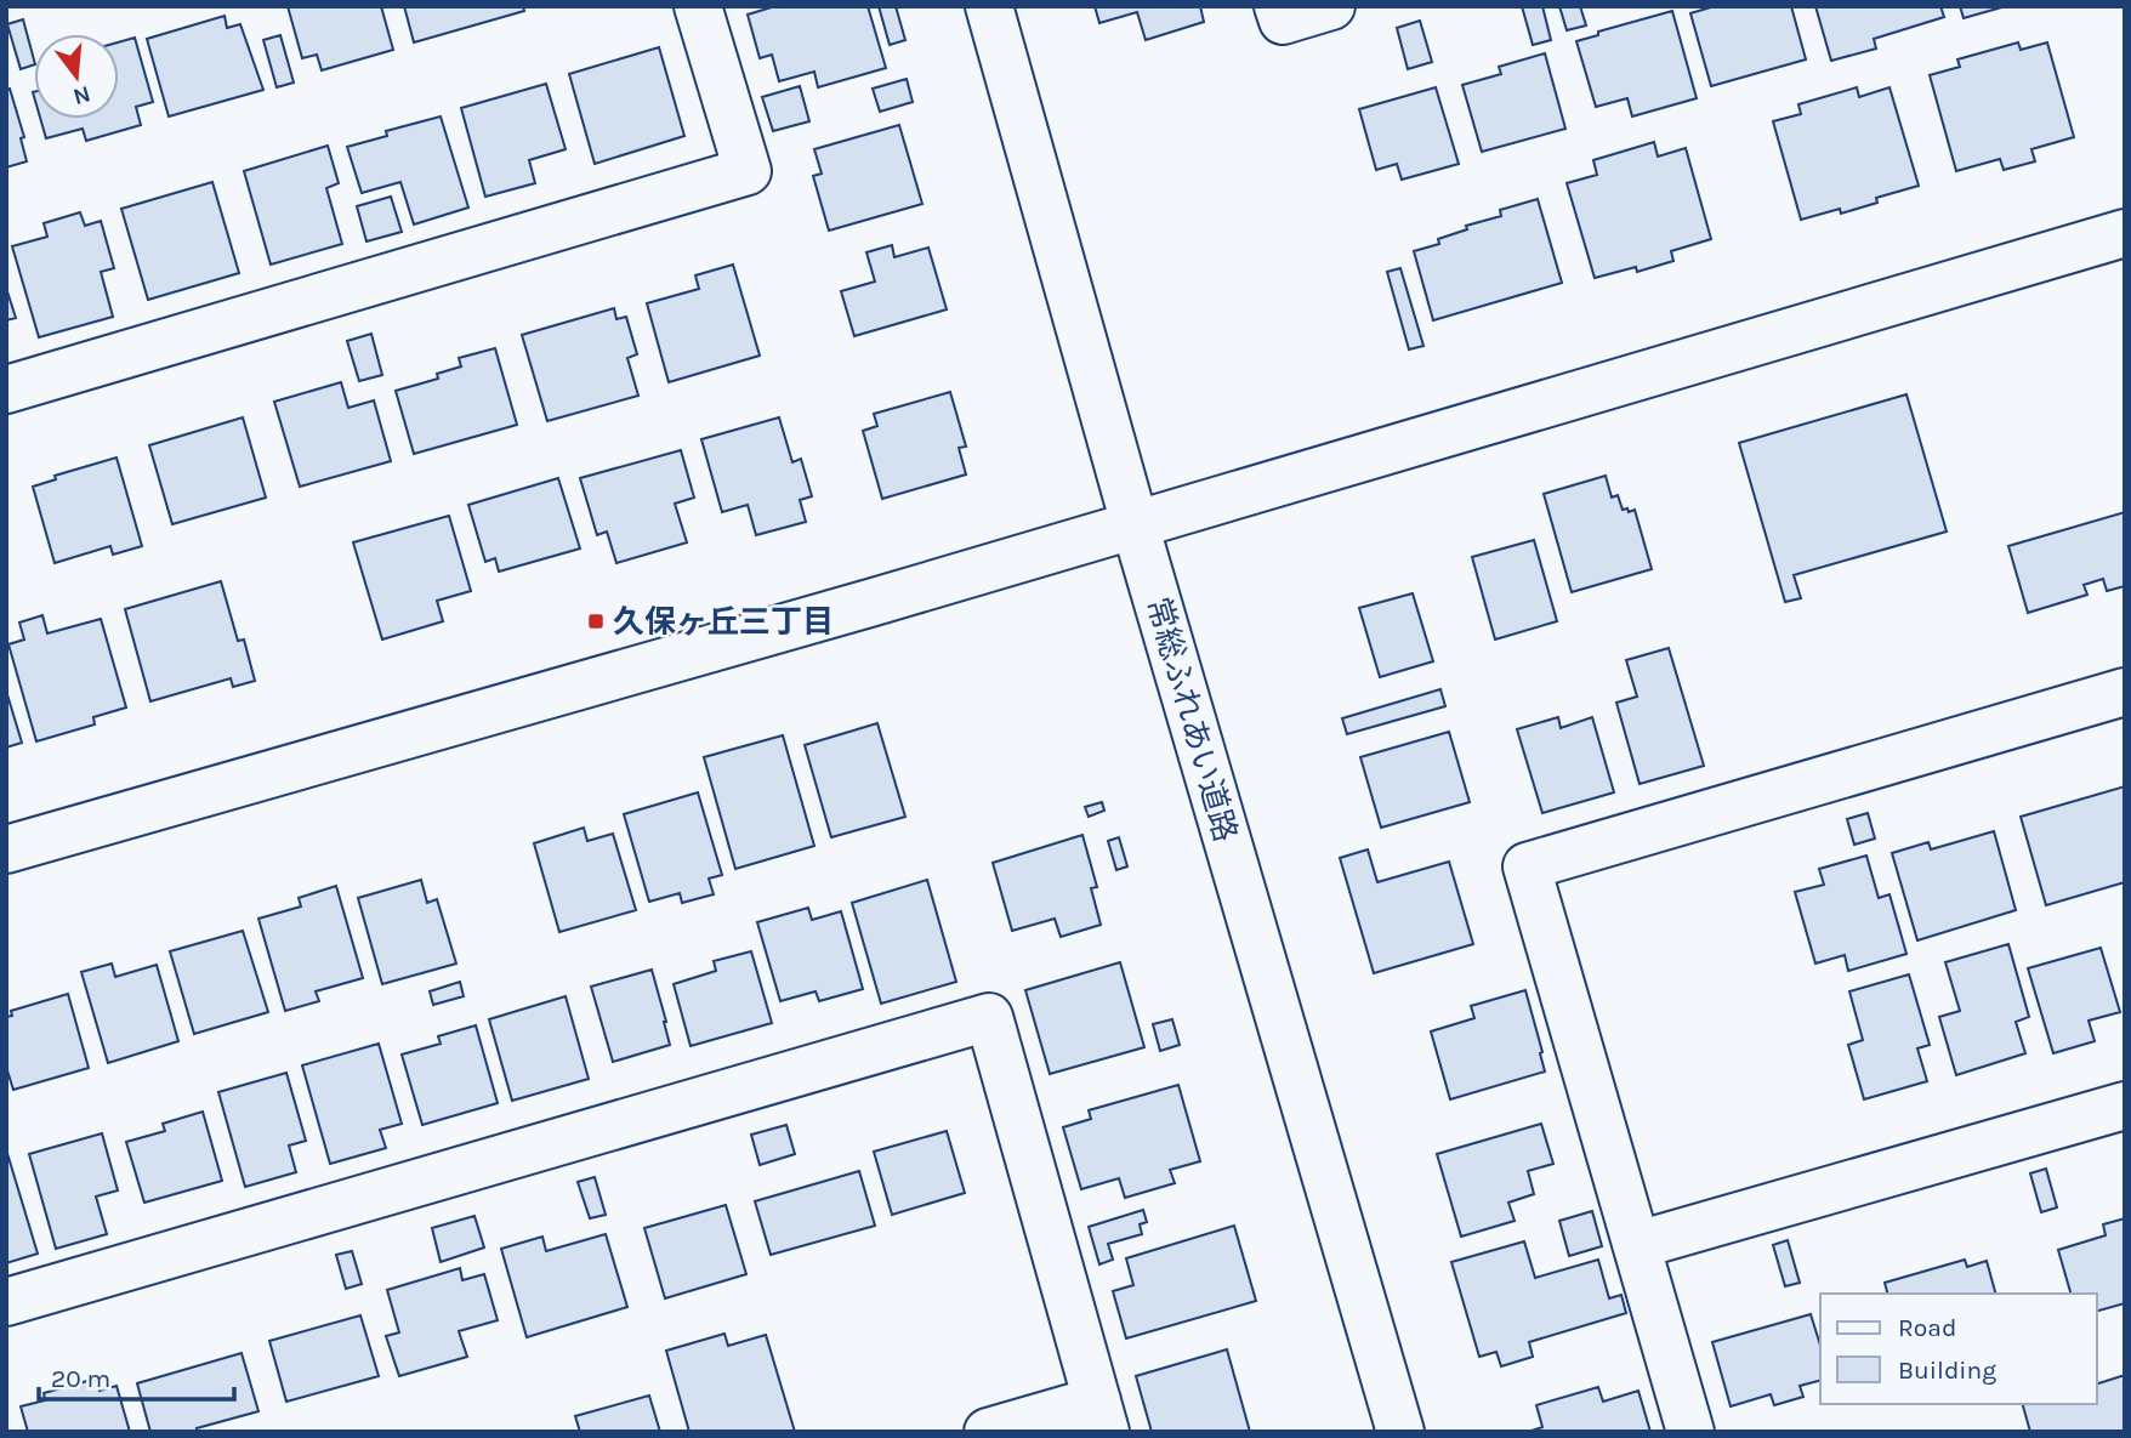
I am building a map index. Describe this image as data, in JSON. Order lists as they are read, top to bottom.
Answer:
{
  "streets": {
    "street": ["常総ふれあい道路"]
  },
  "places": {
    "transit": ["久保ヶ丘三丁目"]
  },
  "legend": ["Road", "Building"],
  "scale_bar": "20 m",
  "north": "bottom"
}
